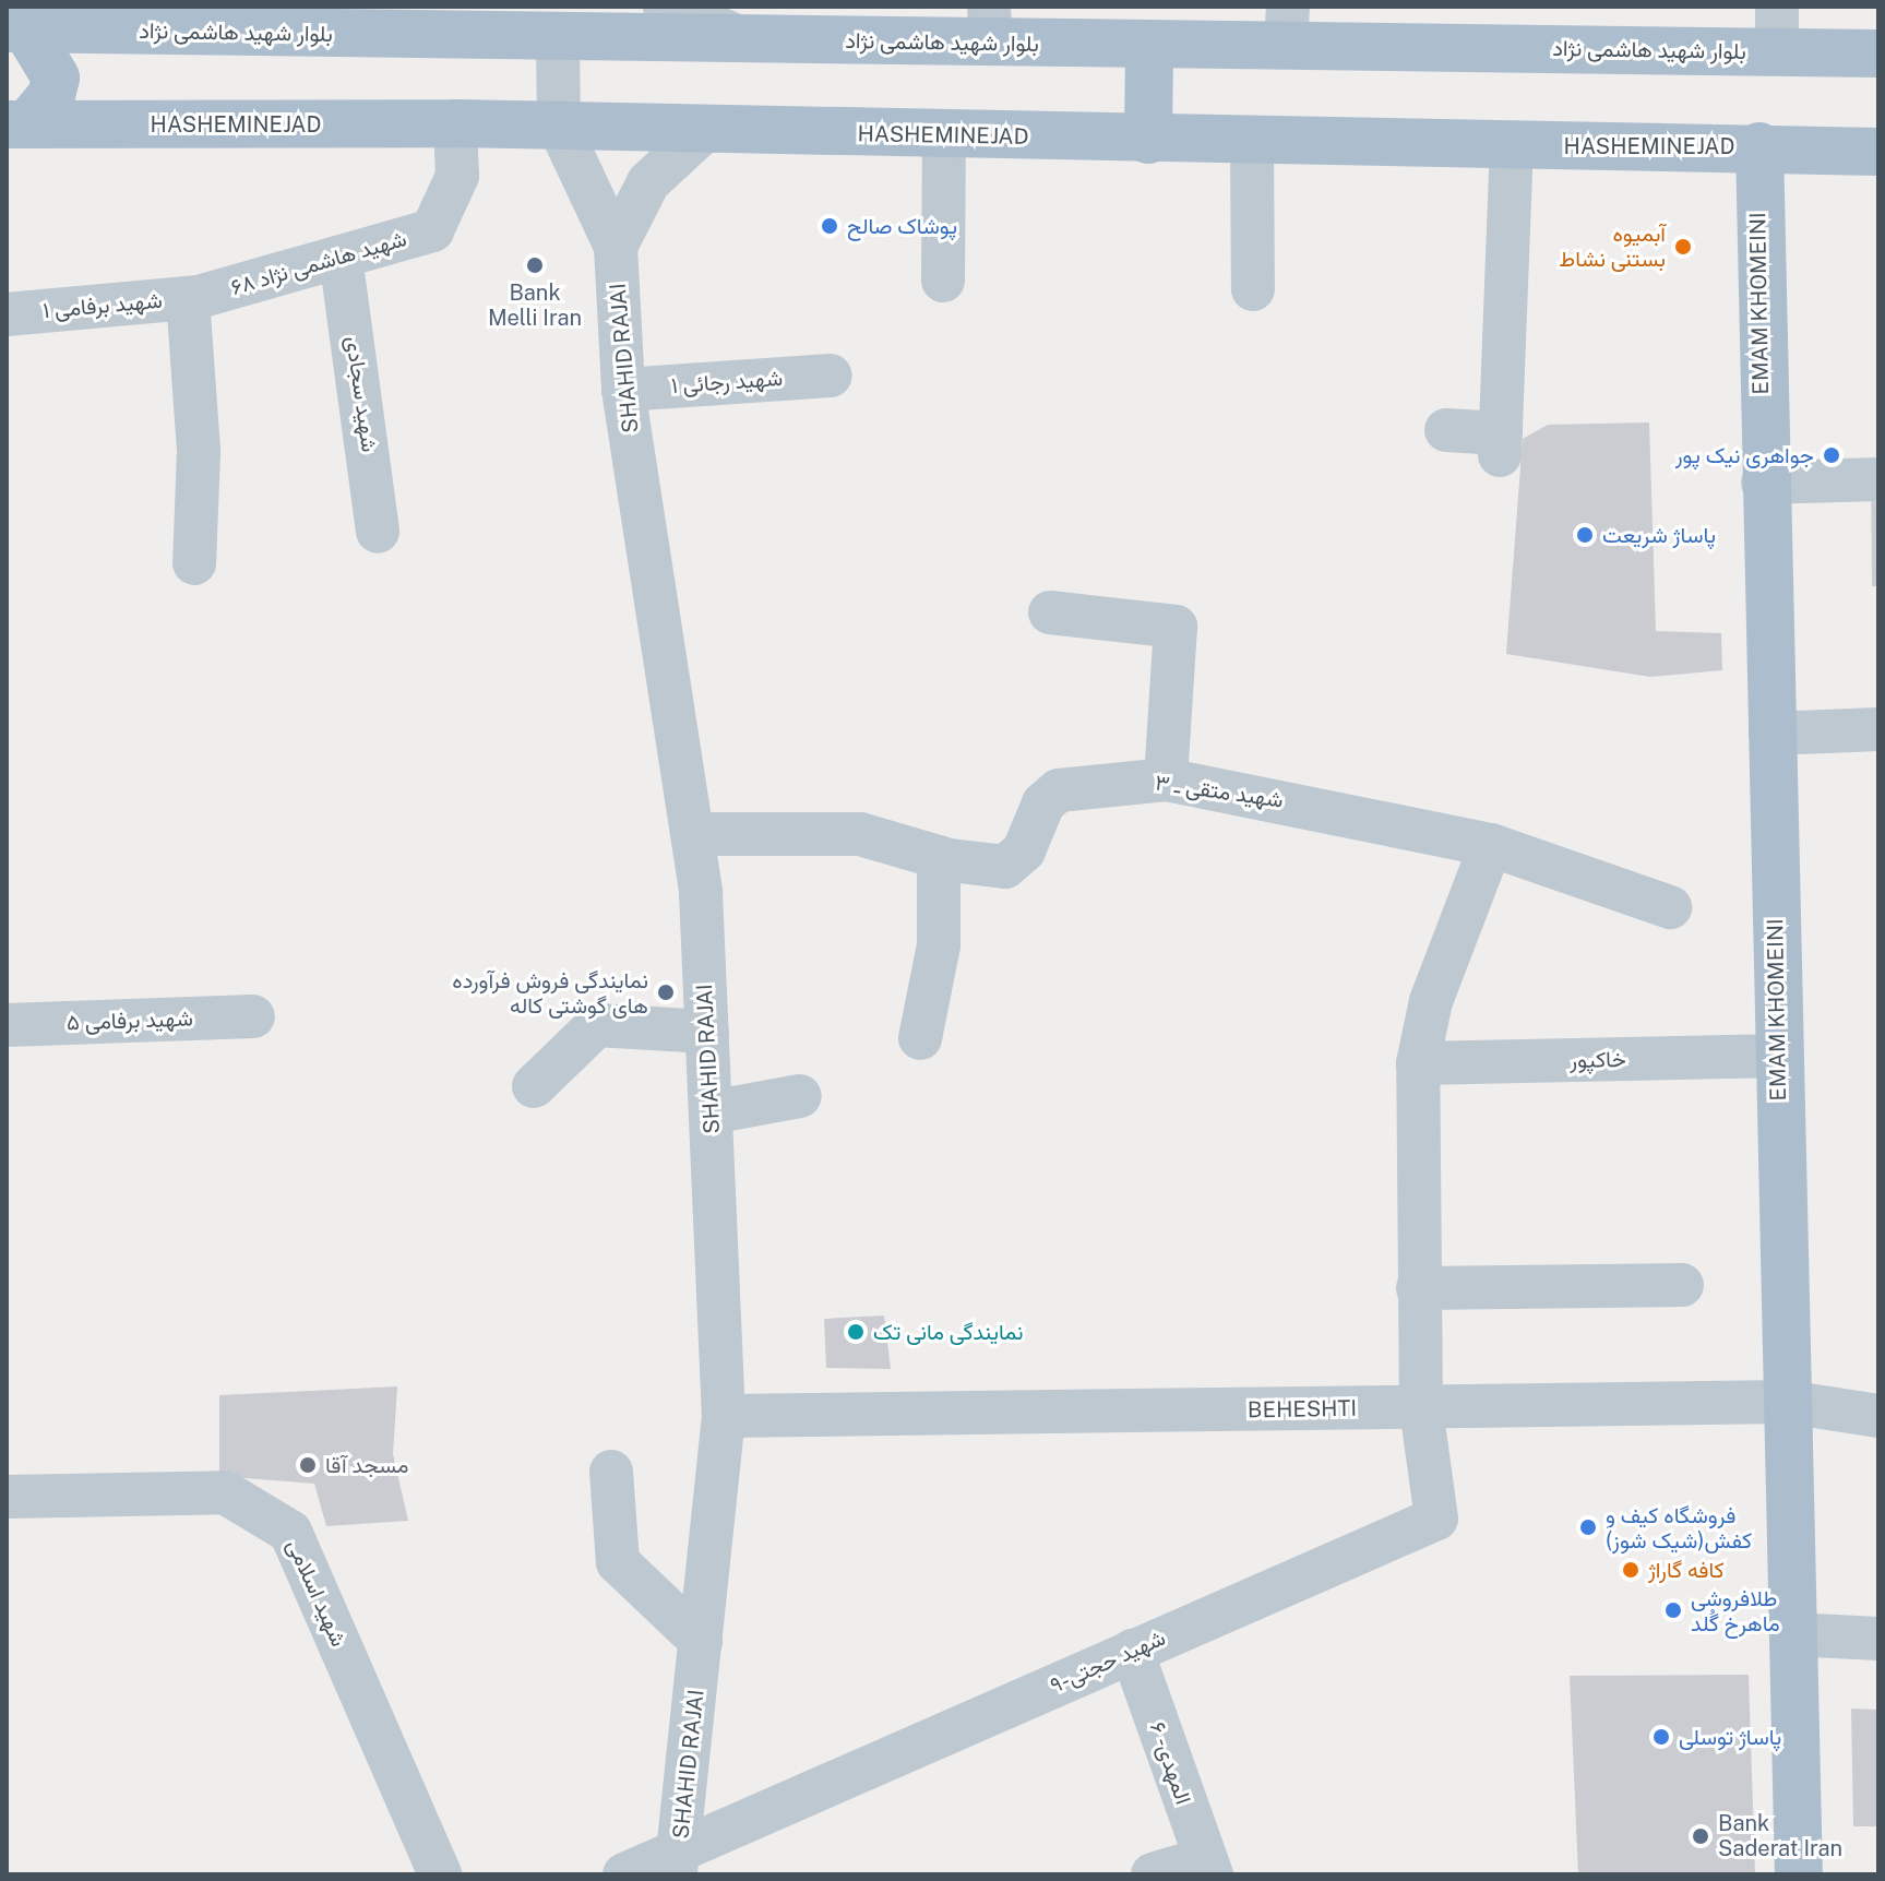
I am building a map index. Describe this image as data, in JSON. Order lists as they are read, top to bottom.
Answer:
{
  "streets": {
    "main road": ["بلوار شهید هاشمی نژاد", "HASHEMINEJAD", "EMAM KHOMEINI"],
    "street": [
      "شهید هاشمی نژاد ۶۸",
      "شهید برفامی ۱",
      "SHAHID RAJAI",
      "شهید رجائی ۱",
      "شهید سجادی",
      "شهید متقی ـ ۳",
      "شهید برفامی ۵",
      "خاکپور",
      "BEHESHTI",
      "شهید اسلامی",
      "شهید حجتی-۹",
      "المهدی - ۶"
    ]
  },
  "crossings": [
    ["HASHEMINEJAD", "شهید هاشمی نژاد ۶۸"],
    ["HASHEMINEJAD", "EMAM KHOMEINI"],
    ["شهید هاشمی نژاد ۶۸", "شهید برفامی ۱"],
    ["شهید هاشمی نژاد ۶۸", "شهید سجادی"],
    ["EMAM KHOMEINI", "خاکپور"],
    ["EMAM KHOMEINI", "BEHESHTI"],
    ["SHAHID RAJAI", "شهید رجائی ۱"],
    ["SHAHID RAJAI", "شهید متقی ـ ۳"],
    ["SHAHID RAJAI", "BEHESHTI"],
    ["SHAHID RAJAI", "شهید حجتی-۹"],
    ["BEHESHTI", "شهید حجتی-۹"],
    ["شهید حجتی-۹", "المهدی - ۶"]
  ],
  "places": [
    "پوشاک صالح",
    "آبمیوه بستنی نشاط",
    "Bank Melli Iran",
    "جواهری نیک پور",
    "پاساژ شریعت",
    "نمایندگی فروش فرآورده های گوشتی کاله",
    "نمایندگی مانی تک",
    "مسجد آقا",
    "فروشگاه کیف و کفش(شیک شوز)",
    "کافه گاراژ",
    "طلافروشی ماهرخ گُلد",
    "پاساژ توسلی",
    "Bank Saderat Iran"
  ]
}
